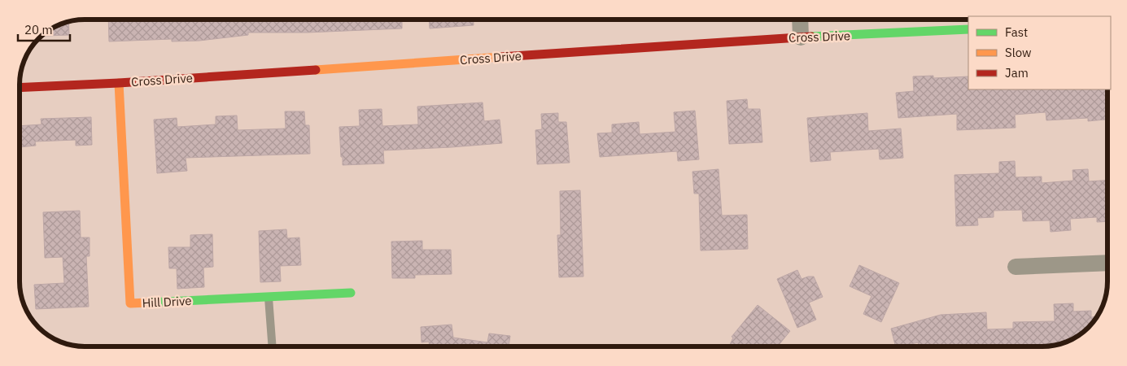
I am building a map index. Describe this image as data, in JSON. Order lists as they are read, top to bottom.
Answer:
{
  "streets": {
    "street": ["Cross Drive", "Hill Drive"]
  },
  "crossings": [
    ["Cross Drive", "Hill Drive"]
  ],
  "legend": ["Fast", "Slow", "Jam"],
  "scale_bar": "20 m"
}
